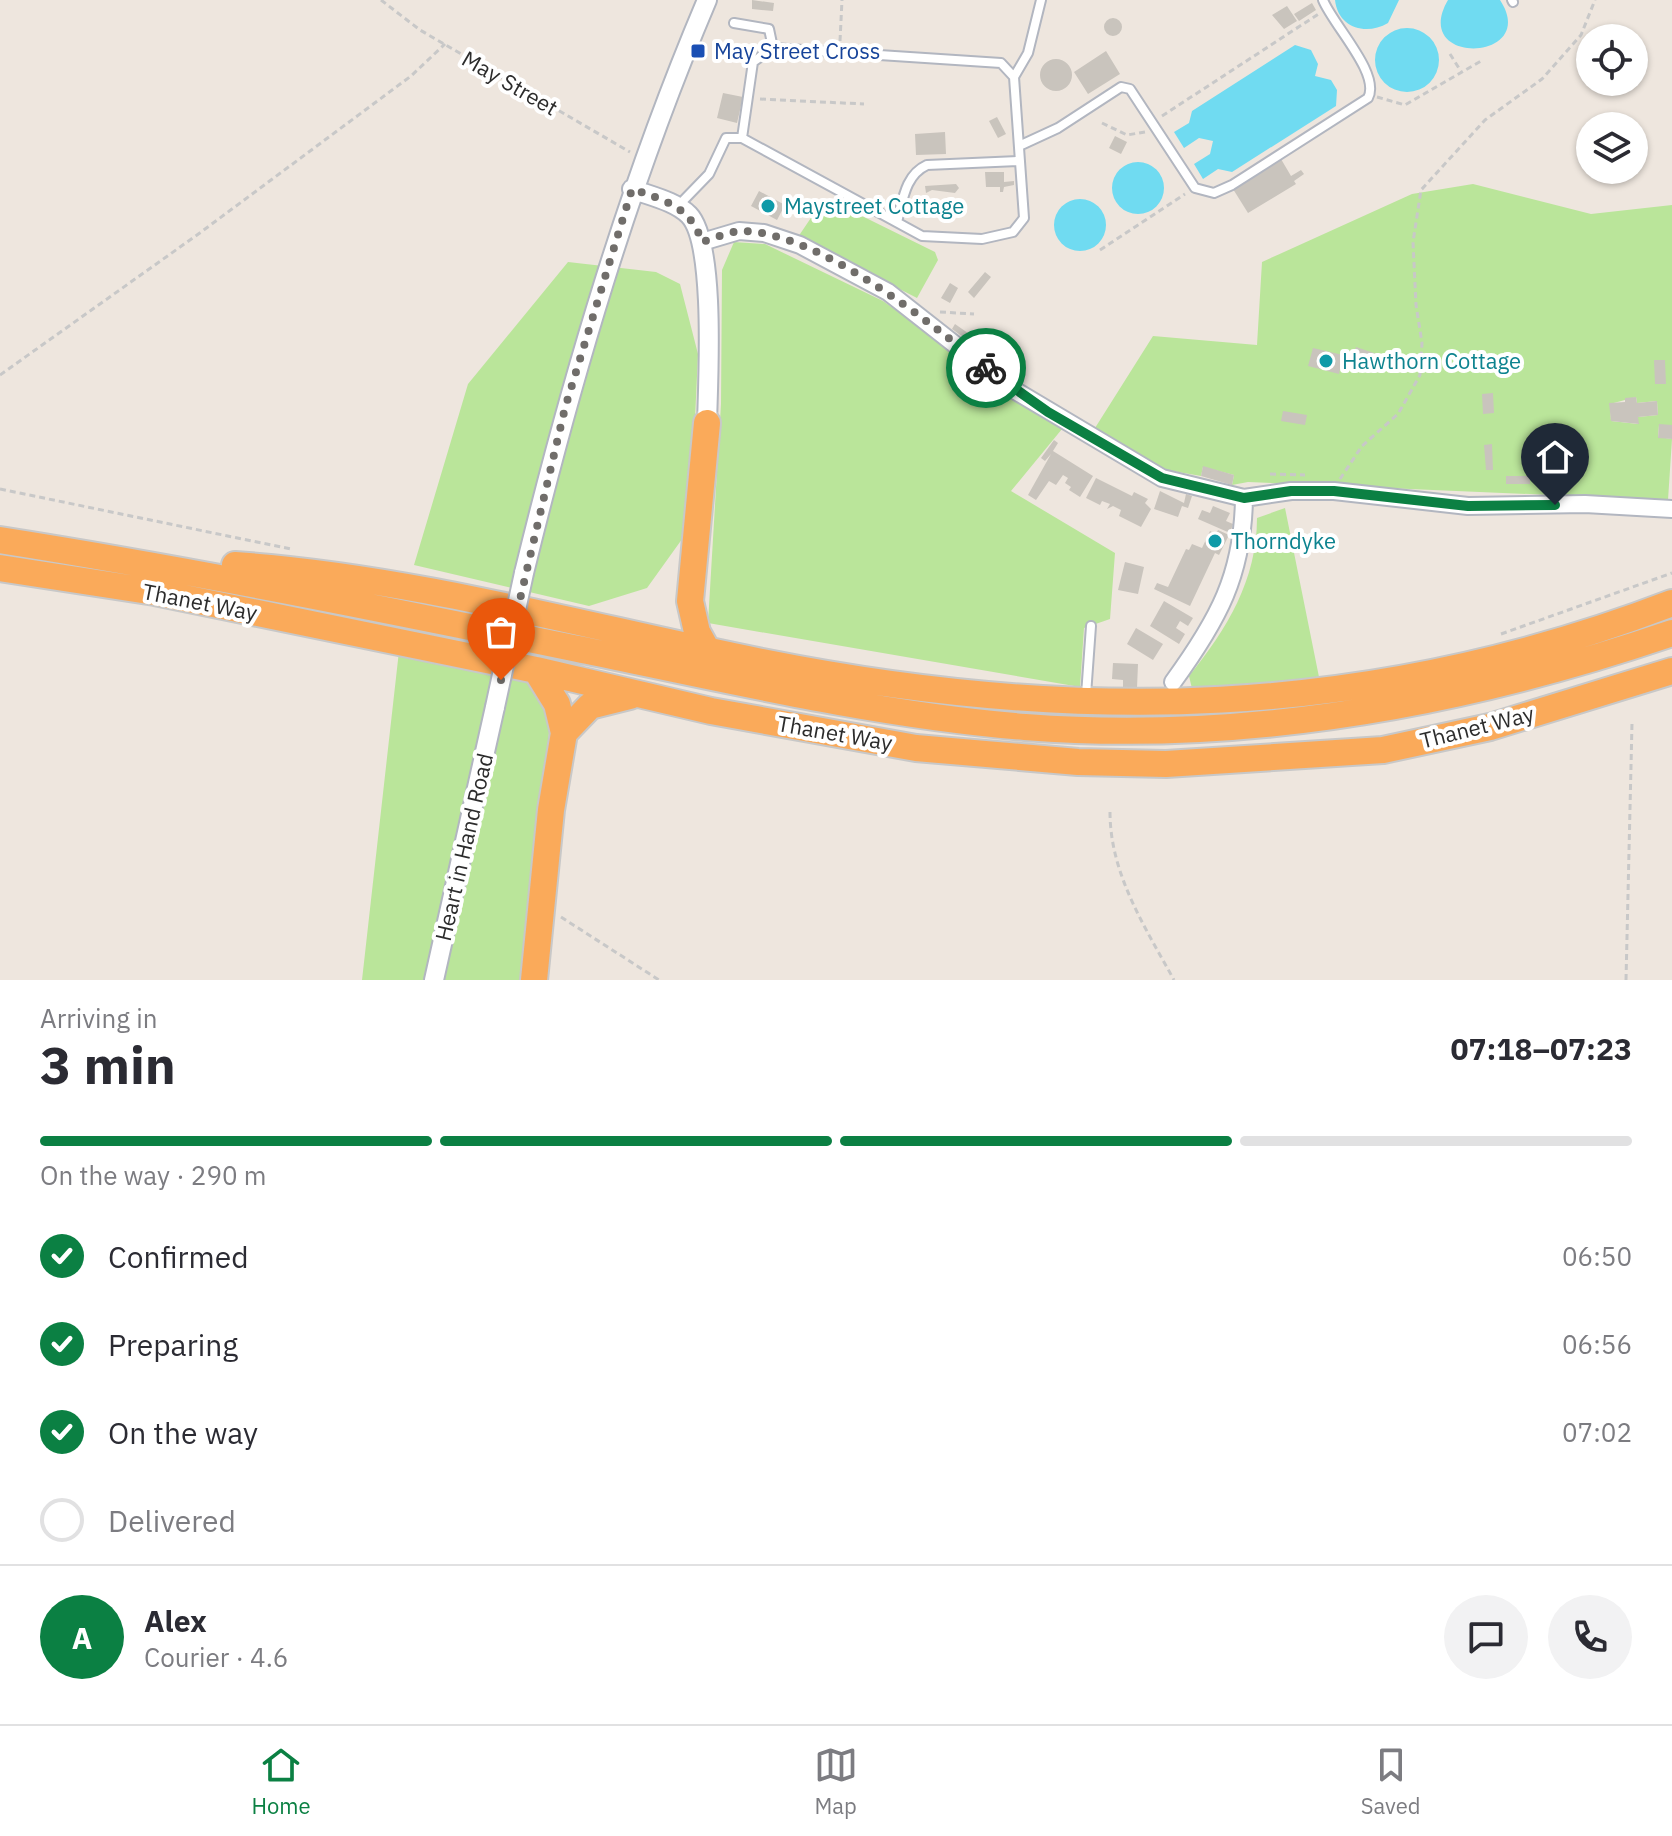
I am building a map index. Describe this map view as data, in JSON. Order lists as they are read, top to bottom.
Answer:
{
  "streets": {
    "highway": ["Thanet Way"],
    "street": ["Heart in Hand Road"],
    "path": ["May Street"]
  },
  "crossings": [
    ["May Street", "Heart in Hand Road"]
  ],
  "places": {
    "transit": ["May Street Cross"],
    "other": ["Maystreet Cottage", "Hawthorn Cottage", "Thorndyke"]
  },
  "page": {
    "heading": ["3 min", "Arriving in", "07:18–07:23"],
    "panel": ["Alex", "Courier · 4.6"],
    "bar": "On the way · 290 m",
    "list": [
      ["Confirmed", "06:50"],
      ["Preparing", "06:56"],
      ["On the way", "07:02"],
      "Delivered"
    ],
    "round": "A",
    "tabs": ["Home", "Map", "Saved"]
  }
}
